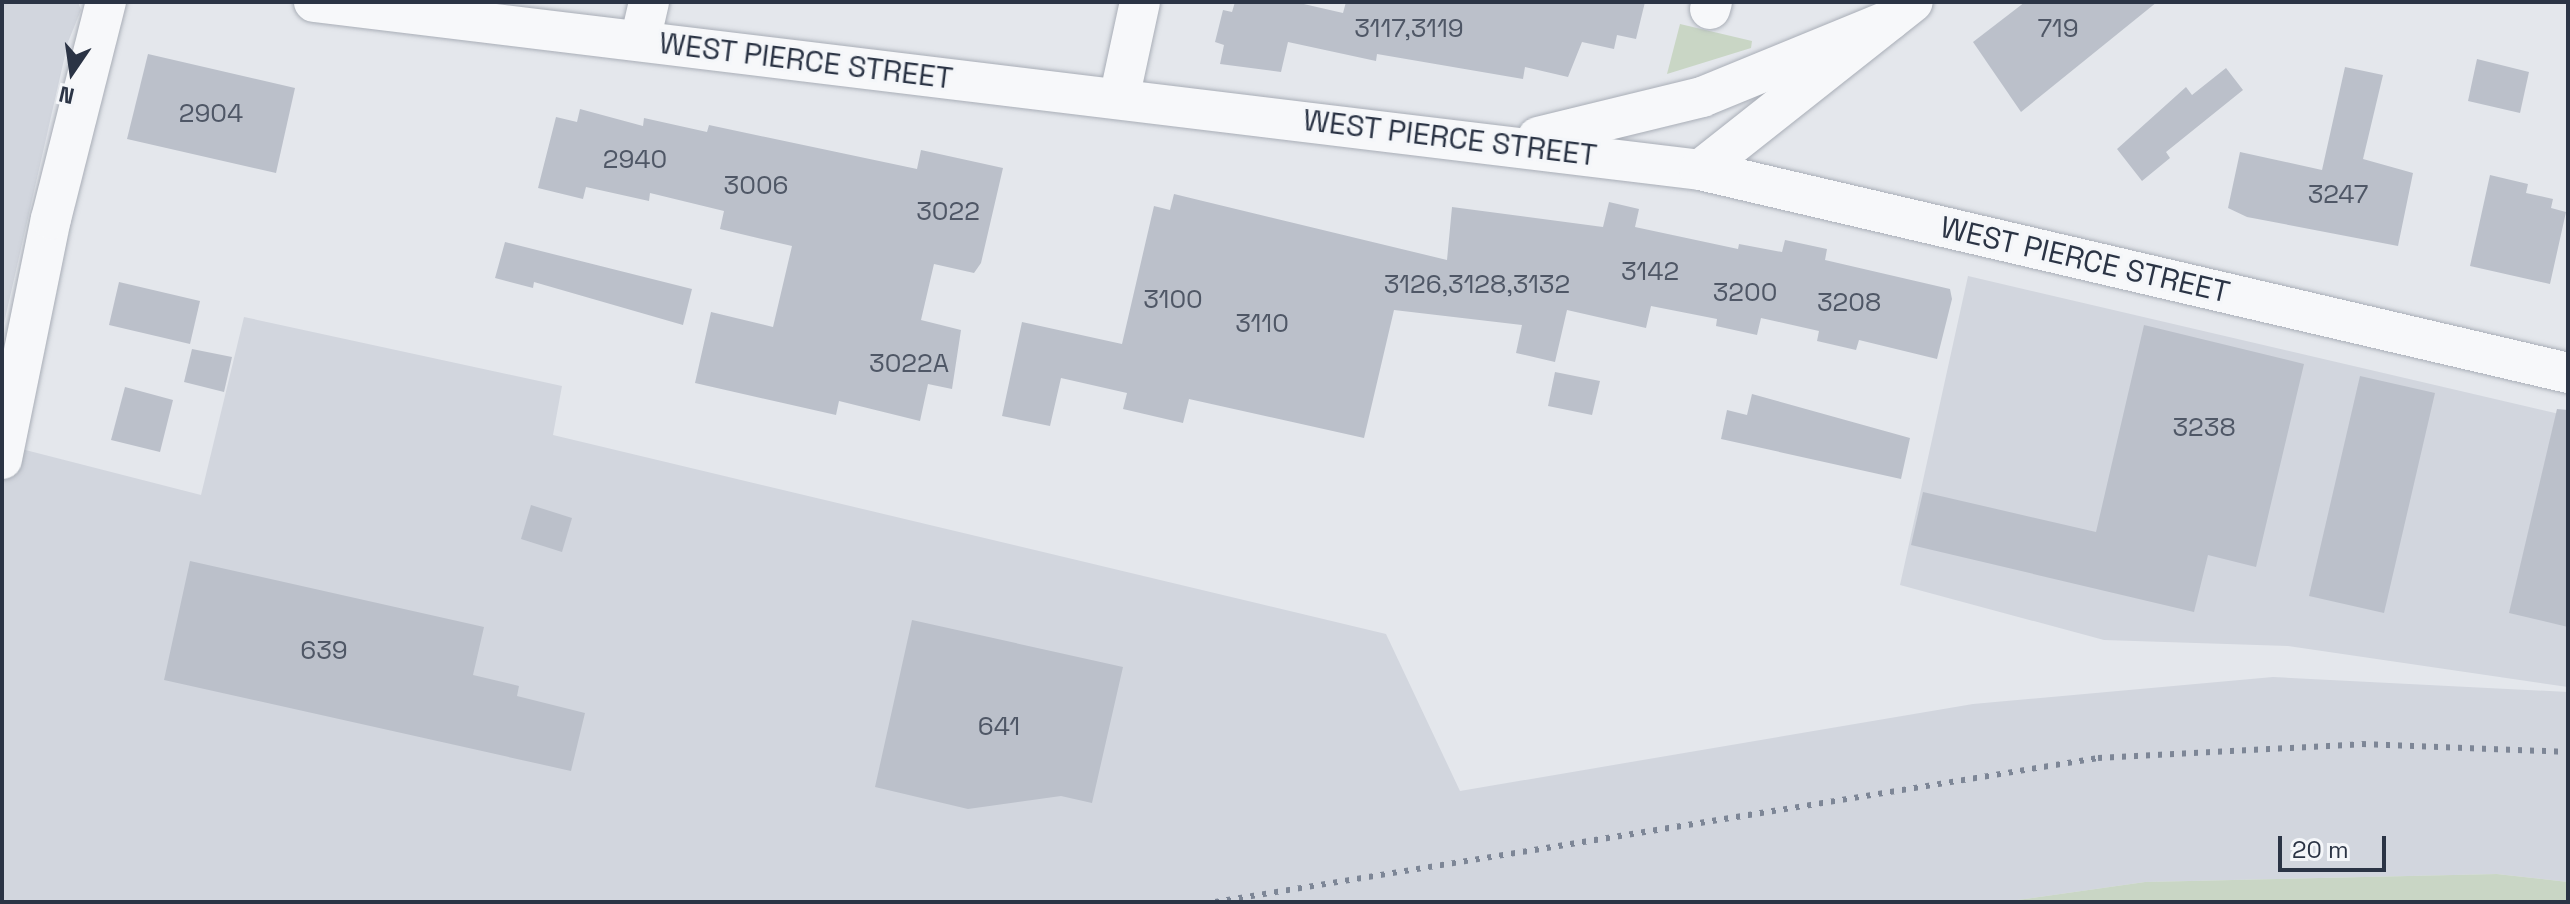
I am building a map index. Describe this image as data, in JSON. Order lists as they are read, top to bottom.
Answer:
{
  "streets": {
    "street": ["WEST PIERCE STREET"]
  },
  "house_numbers": [
    "3117,3119",
    "719",
    "2904",
    "2940",
    "3006",
    "3247",
    "3022",
    "3142",
    "3126,3128,3132",
    "3200",
    "3100",
    "3208",
    "3110",
    "3022A",
    "3238",
    "639",
    "641"
  ],
  "scale_bar": "20 m",
  "north": "bottom"
}
